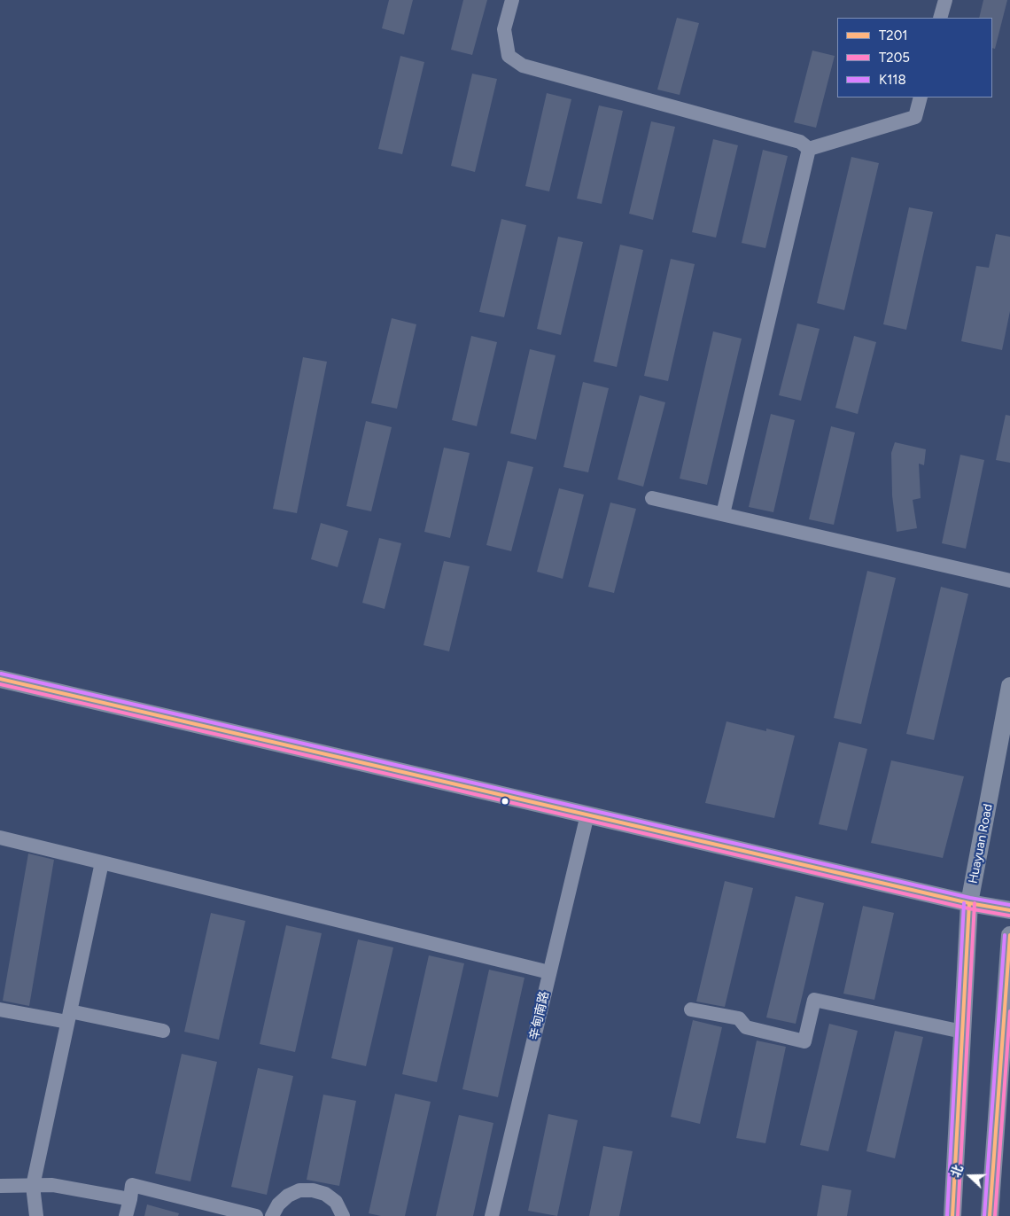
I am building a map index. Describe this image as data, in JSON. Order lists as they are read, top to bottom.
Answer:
{
  "streets": {
    "main road": ["Huayuan Road"],
    "street": ["辛甸南路"]
  },
  "lines": ["transit line K118", "transit line T201", "transit line T205"],
  "legend": ["T201", "T205", "K118"],
  "north": "left"
}
